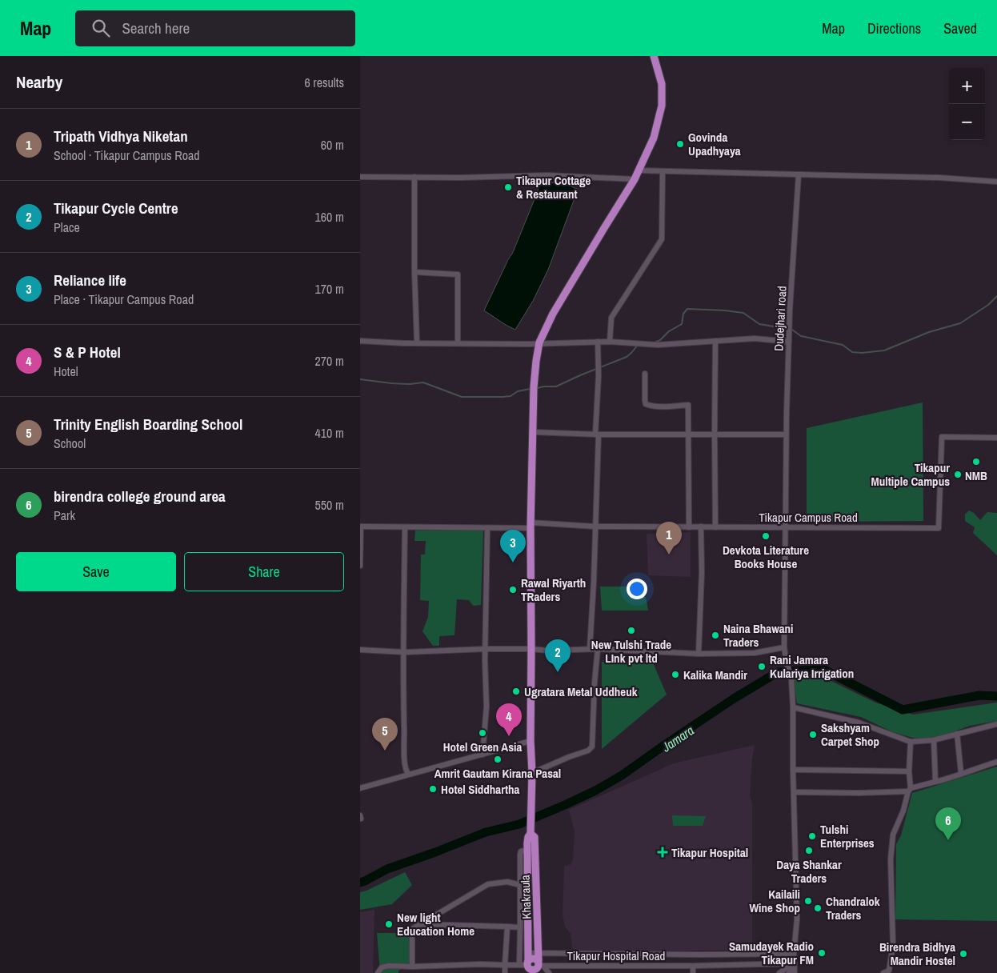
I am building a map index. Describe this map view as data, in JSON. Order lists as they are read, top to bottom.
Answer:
{
  "streets": {
    "main road": ["Khakraula"],
    "street": ["Dudejhari road", "Tikapur Campus Road", "Tikapur Hospital Road"]
  },
  "crossings": [
    ["Dudejhari road", "Tikapur Campus Road"],
    ["Dudejhari road", "Tikapur Hospital Road"],
    ["Khakraula", "Tikapur Hospital Road"]
  ],
  "water": ["Jamara"],
  "places": {
    "other": [
      "Govinda Upadhyaya",
      "Tikapur Cottage & Restaurant",
      "NMB",
      "Tikapur Multiple Campus",
      "Devkota Literature Books House",
      "Rawal Riyarth TRaders",
      "New Tulshi Trade LInk pvt ltd",
      "Naina Bhawani Traders",
      "Rani Jamara Kulariya Irrigation",
      "Kalika Mandir",
      "Ugratara Metal Uddheuk",
      "Hotel Green Asia",
      "Sakshyam Carpet Shop",
      "Amrit Gautam Kirana Pasal",
      "Hotel Siddhartha",
      "Tulshi Enterprises",
      "Daya Shankar Traders",
      "Kailaili Wine Shop",
      "Chandralok Traders",
      "New light Education Home",
      "Samudayek Radio Tikapur FM",
      "Birendra Bidhya Mandir Hostel"
    ],
    "health": ["Tikapur Hospital"]
  },
  "page": {
    "header": "Map",
    "search": "Search here",
    "nav": ["Map", "Directions", "Saved"],
    "heading": ["Nearby", "6 results"],
    "map_buttons": ["+", "−"],
    "list": [
      {
        "mark": "1",
        "name": "Tripath Vidhya Niketan",
        "note": "School · Tikapur Campus Road",
        "value": "60 m"
      },
      {
        "mark": "2",
        "name": "Tikapur Cycle Centre",
        "note": "Place",
        "value": "160 m"
      },
      {
        "mark": "3",
        "name": "Reliance life",
        "note": "Place · Tikapur Campus Road",
        "value": "170 m"
      },
      {
        "mark": "4",
        "name": "S & P Hotel",
        "note": "Hotel",
        "value": "270 m"
      },
      {
        "mark": "5",
        "name": "Trinity English Boarding School",
        "note": "School",
        "value": "410 m"
      },
      {
        "mark": "6",
        "name": "birendra college ground area",
        "note": "Park",
        "value": "550 m"
      }
    ],
    "pins": [
      "1",
      "3",
      "2",
      "4",
      "5",
      "6"
    ],
    "buttons": ["Save", "Share"]
  }
}
